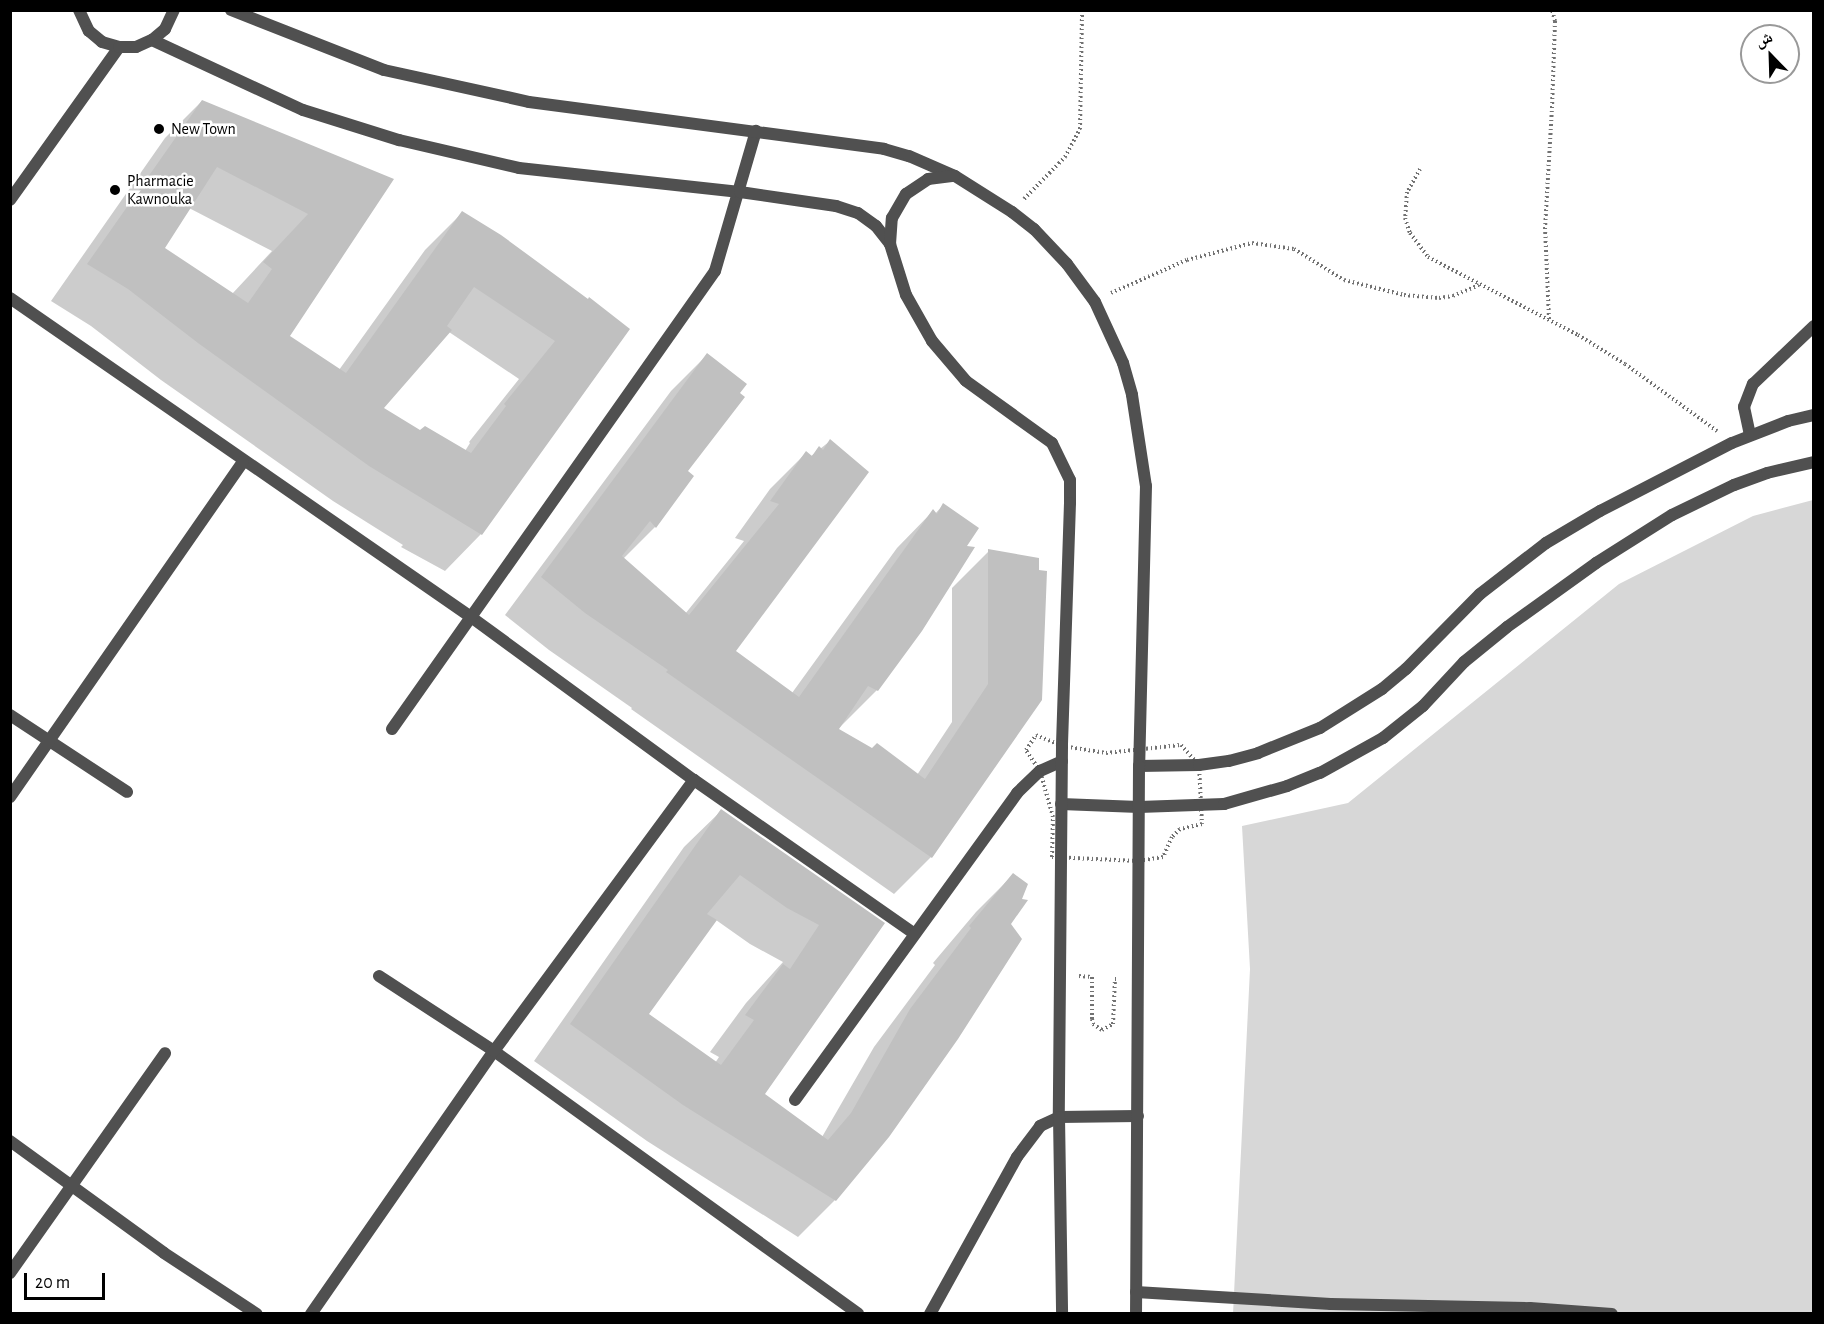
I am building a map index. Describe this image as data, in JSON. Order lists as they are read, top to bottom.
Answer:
{
  "places": ["New Town", "Pharmacie Kawnouka"],
  "scale_bar": "20 m",
  "north": "top left"
}
